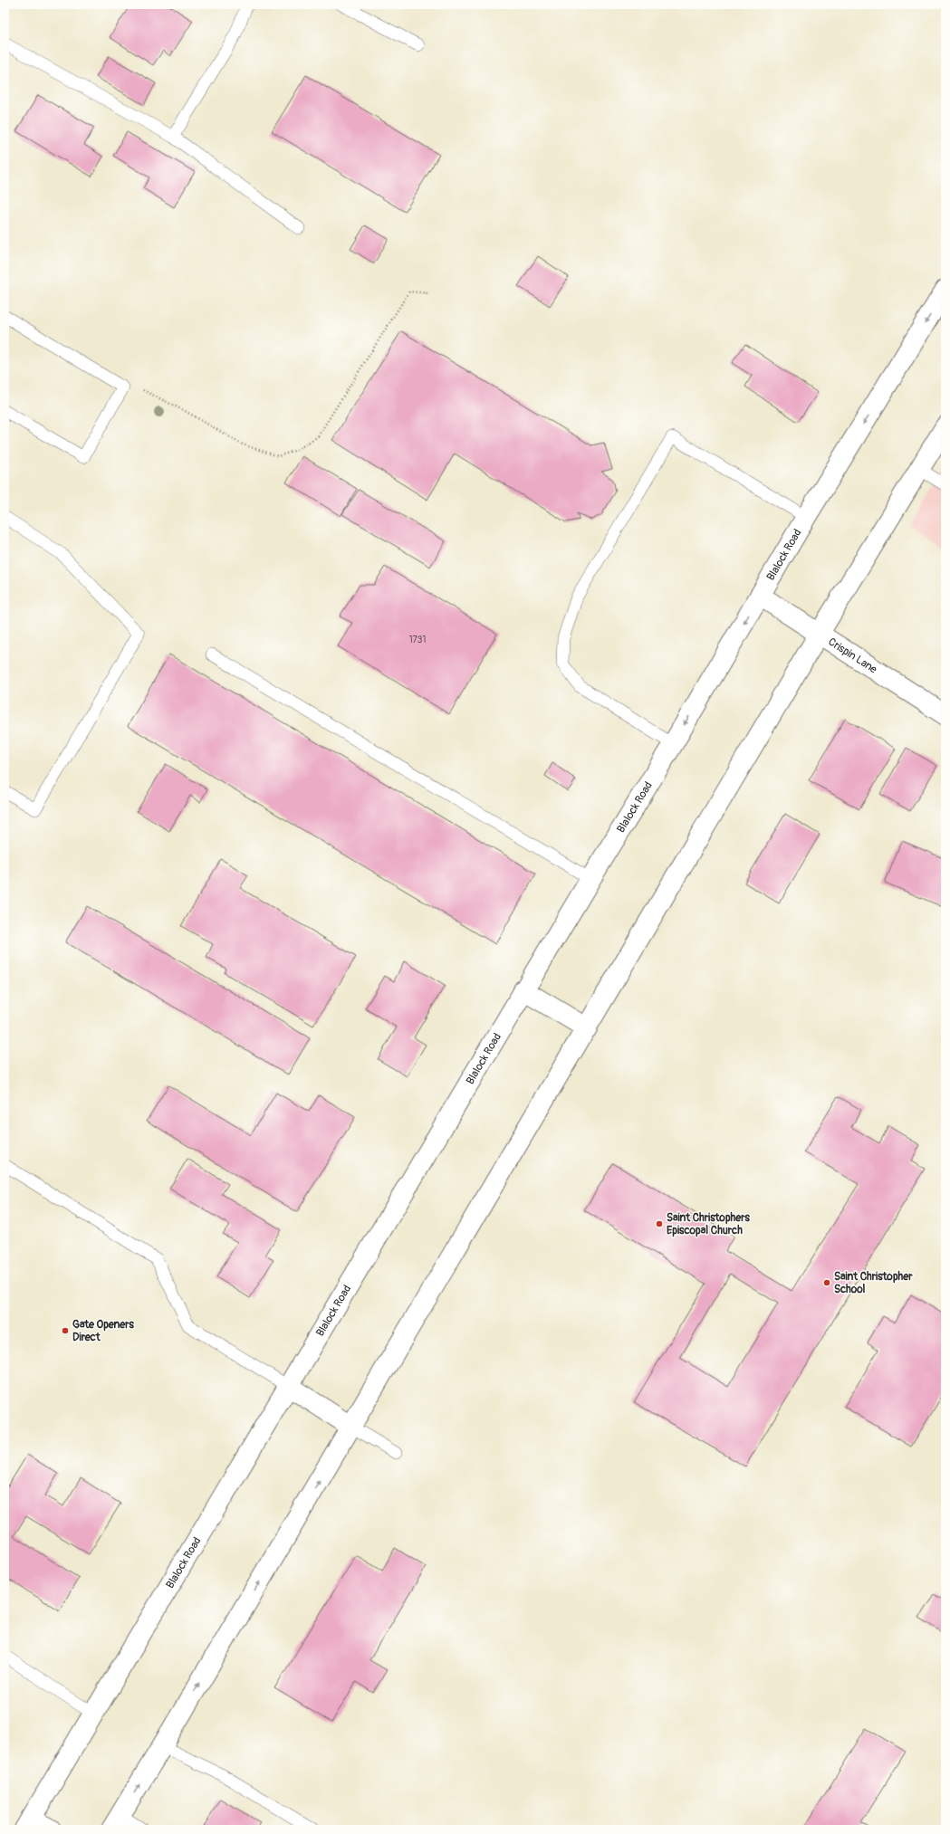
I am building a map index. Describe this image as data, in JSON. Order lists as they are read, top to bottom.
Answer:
{
  "streets": {
    "main road": ["Blalock Road", "Crispin Lane"]
  },
  "crossings": [
    ["Blalock Road", "Crispin Lane"]
  ],
  "places": ["Saint Christophers Episcopal Church", "Saint Christopher School", "Gate Openers Direct"],
  "house_numbers": ["1731"]
}
